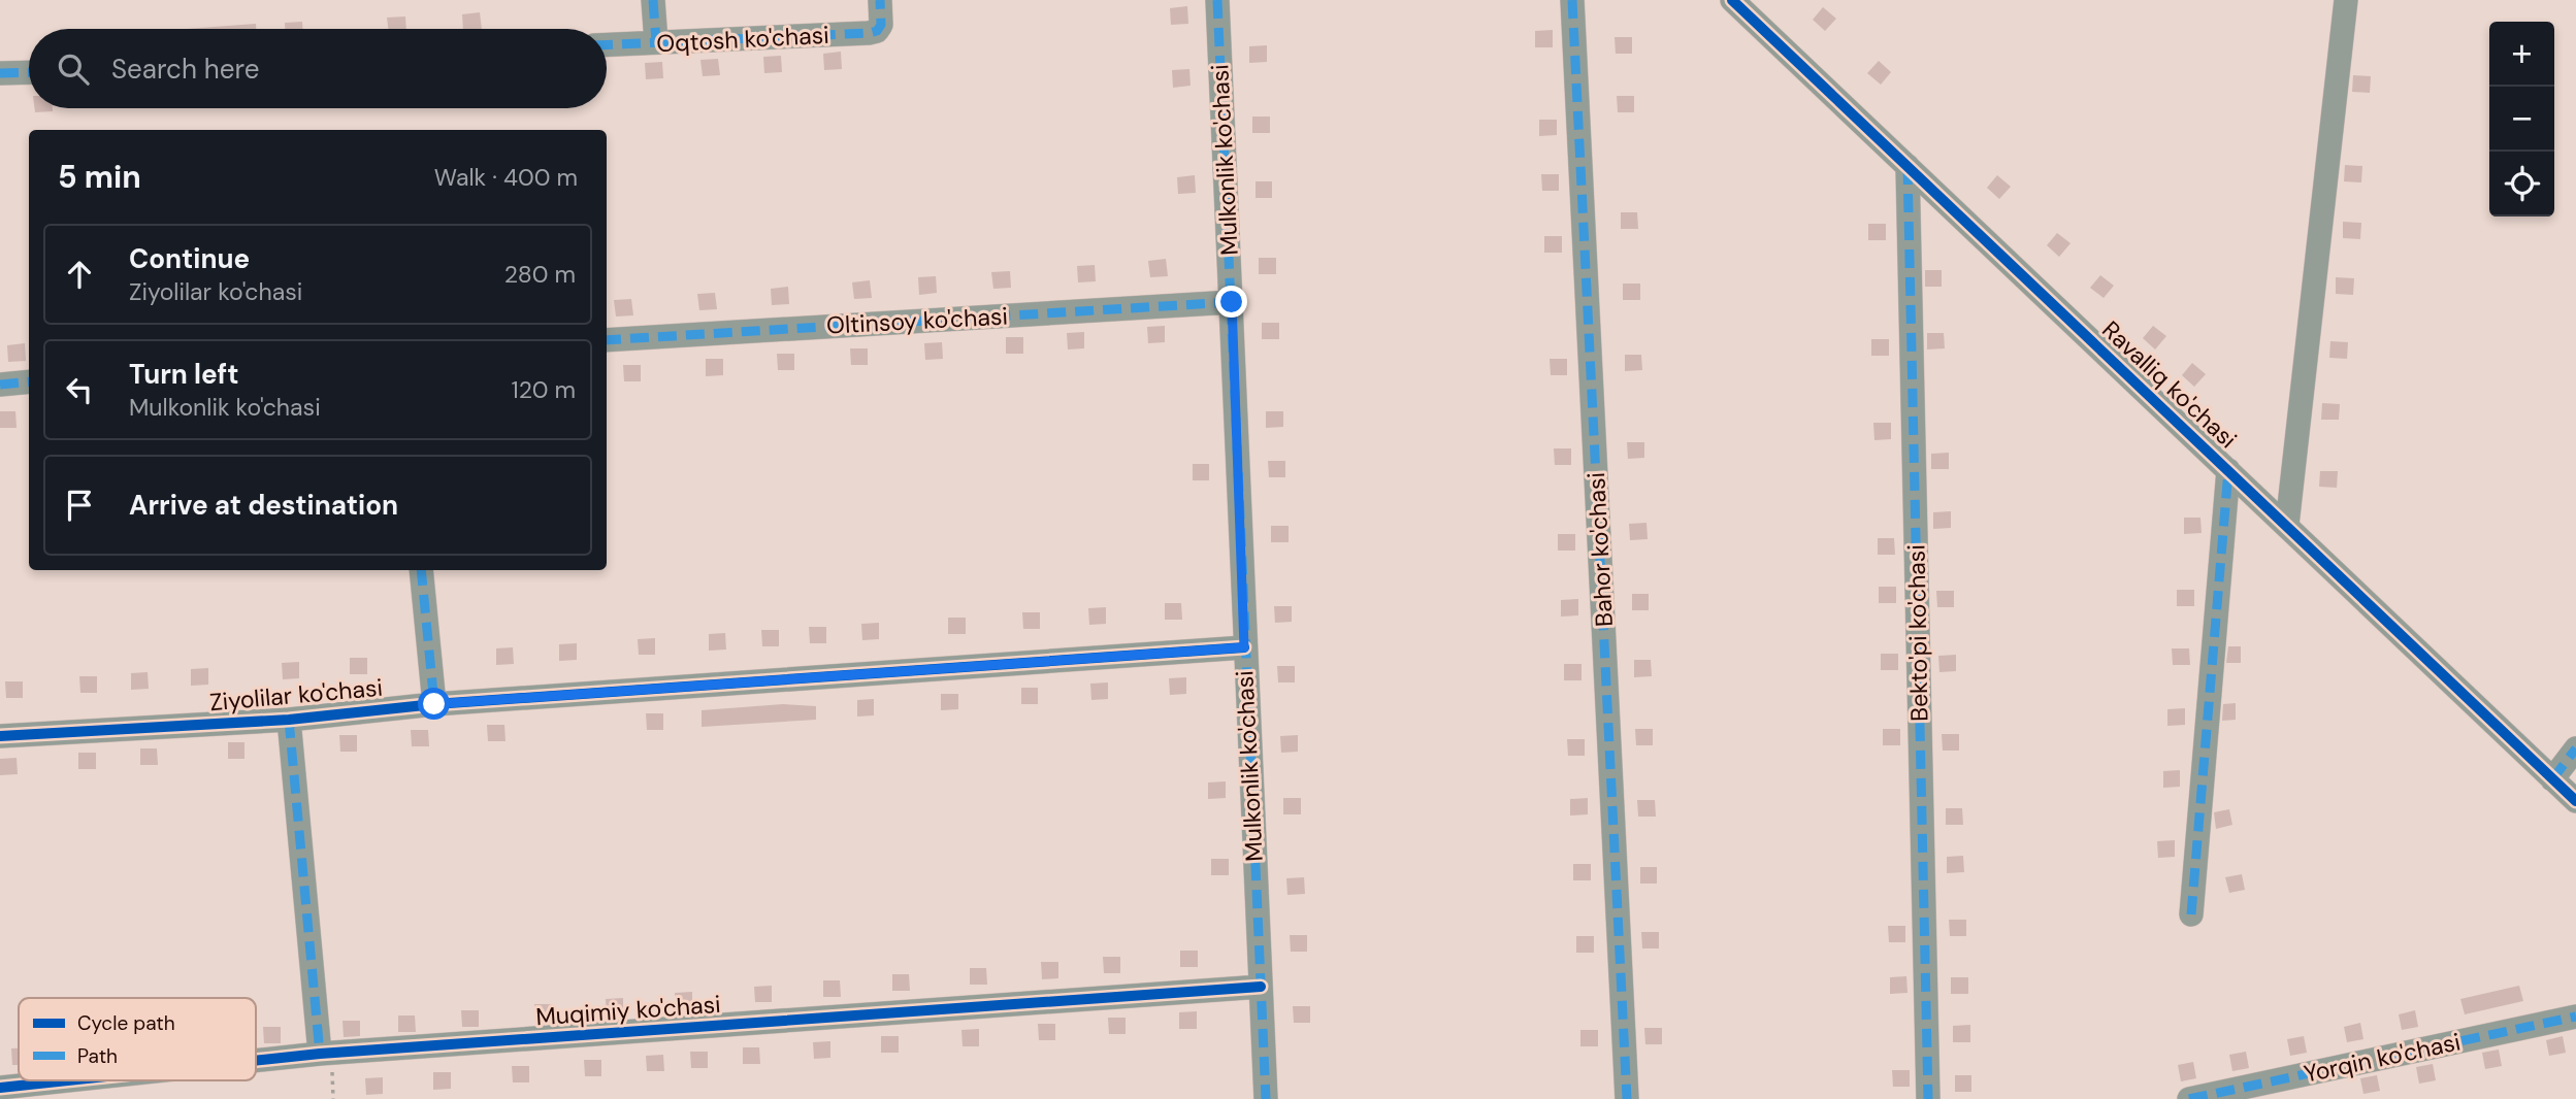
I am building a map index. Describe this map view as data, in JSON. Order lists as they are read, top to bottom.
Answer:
{
  "streets": {
    "street": [
      "Oqtosh ko'chasi",
      "Mulkonlik ko'chasi",
      "Oltinsoy ko'chasi",
      "Ravalliq ko'chasi",
      "Bahor ko'chasi",
      "Bekto'pi ko'chasi",
      "Ziyolilar ko'chasi",
      "Muqimiy ko'chasi",
      "Yorqin ko'chasi"
    ]
  },
  "crossings": [
    ["Mulkonlik ko'chasi", "Oltinsoy ko'chasi"],
    ["Mulkonlik ko'chasi", "Ziyolilar ko'chasi"],
    ["Mulkonlik ko'chasi", "Muqimiy ko'chasi"],
    ["Ravalliq ko'chasi", "Bekto'pi ko'chasi"]
  ],
  "legend": ["Cycle path", "Path"],
  "page": {
    "map_buttons": ["+", "−"],
    "search": "Search here",
    "heading": ["5 min", "Walk · 400 m"],
    "list": [
      ["Continue", "Ziyolilar ko'chasi", "280 m"],
      ["Turn left", "Mulkonlik ko'chasi", "120 m"],
      "Arrive at destination"
    ]
  }
}
